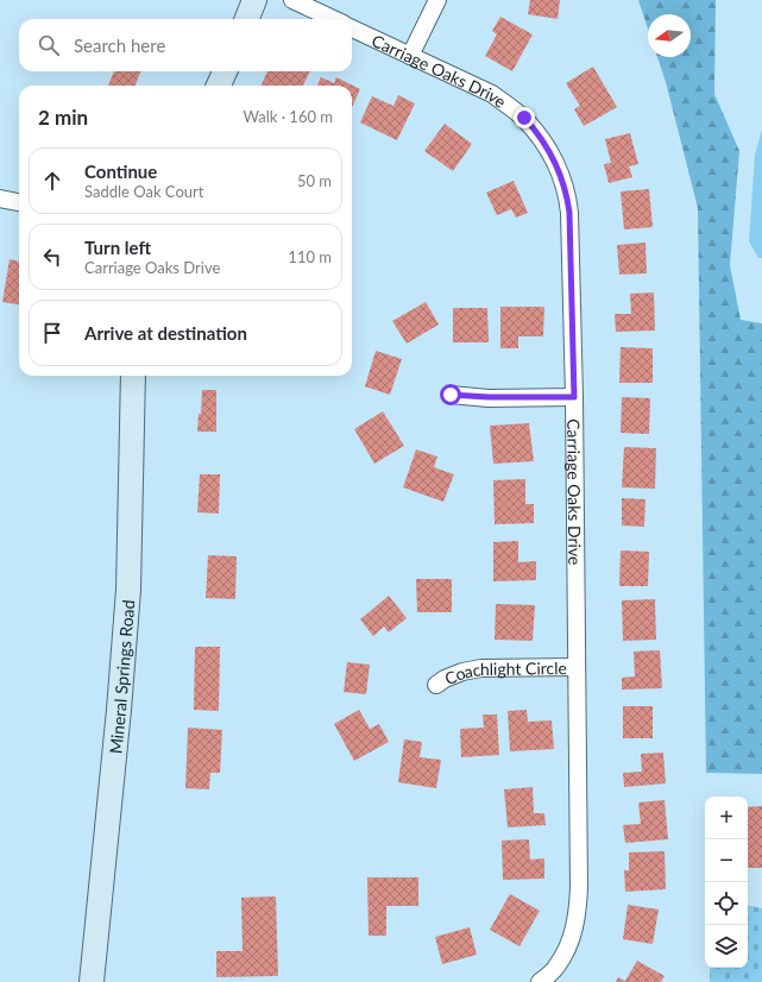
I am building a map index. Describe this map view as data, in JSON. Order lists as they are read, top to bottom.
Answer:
{
  "streets": {
    "street": ["Carriage Oaks Drive", "Coachlight Circle", "Mineral Springs Road"]
  },
  "crossings": [
    ["Carriage Oaks Drive", "Coachlight Circle"]
  ],
  "north": "left",
  "page": {
    "search": "Search here",
    "heading": ["2 min", "Walk · 160 m"],
    "list": [
      ["Continue", "Saddle Oak Court", "50 m"],
      ["Turn left", "Carriage Oaks Drive", "110 m"],
      "Arrive at destination"
    ],
    "map_buttons": ["+", "−"]
  }
}
